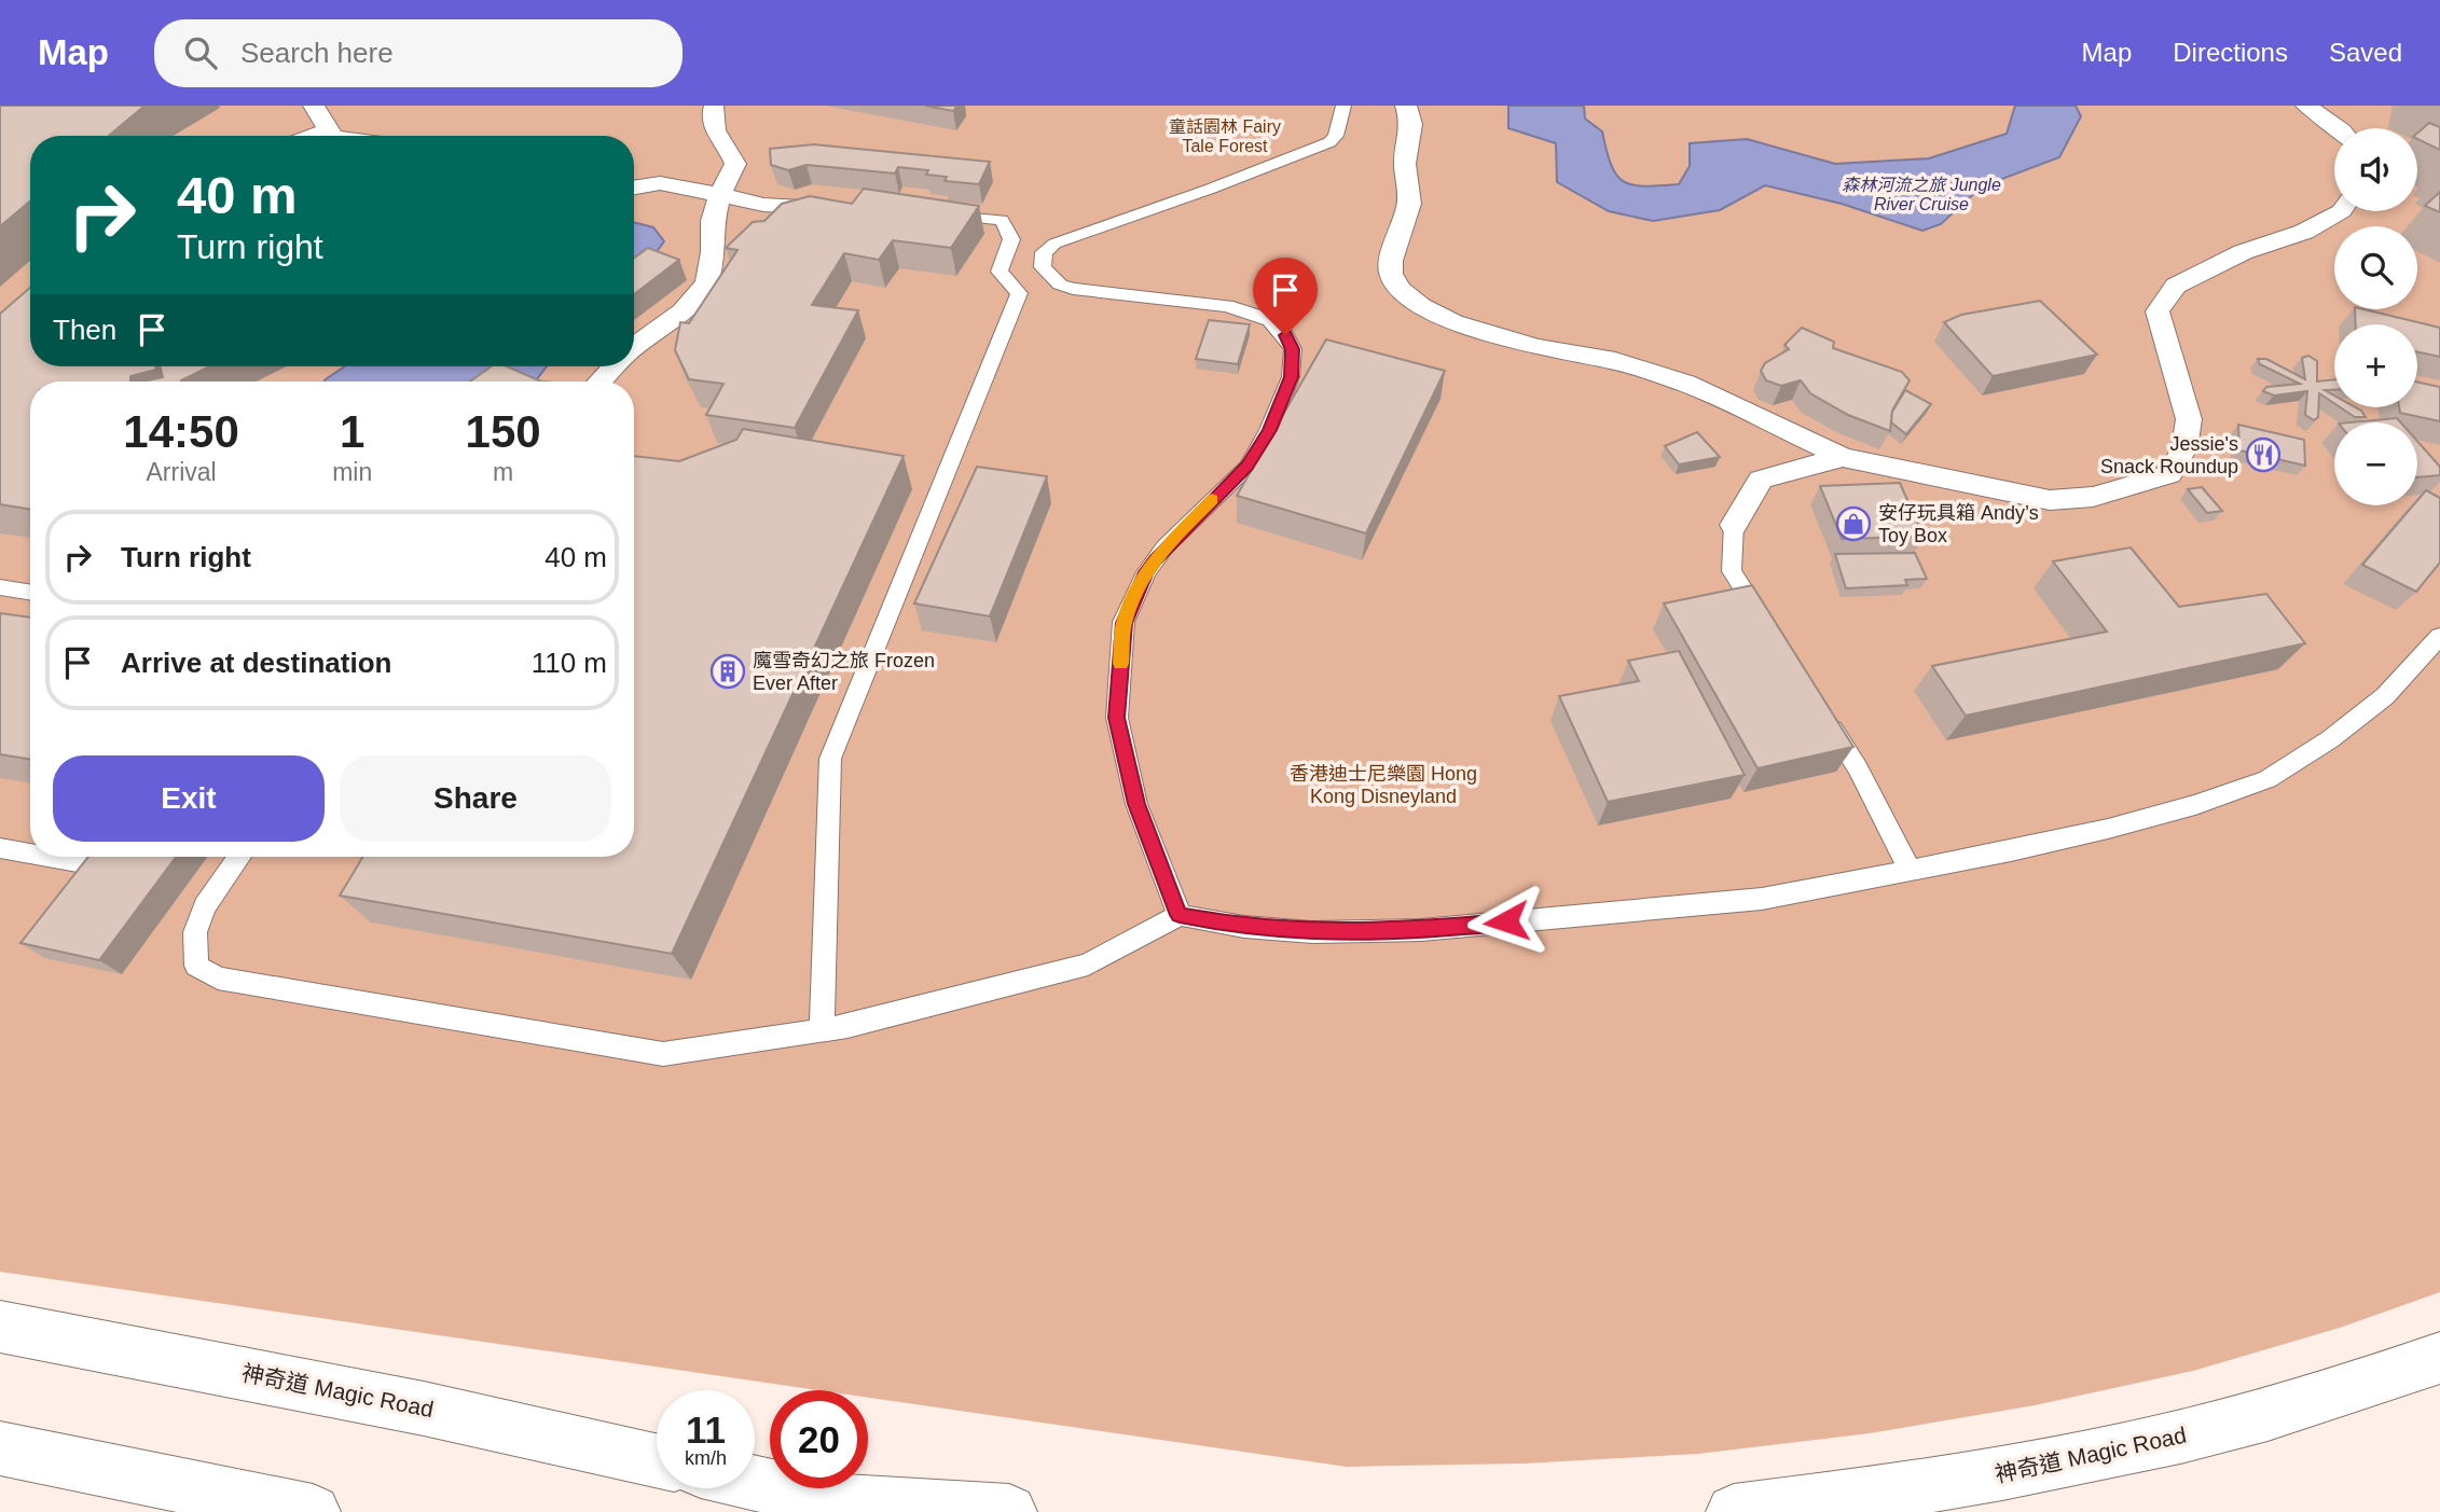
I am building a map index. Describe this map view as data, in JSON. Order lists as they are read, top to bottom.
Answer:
{
  "streets": {
    "street": ["神奇道 Magic Road"]
  },
  "water": ["森林河流之旅 Jungle River Cruise"],
  "parks": ["童話園林 Fairy Tale Forest", "香港迪士尼樂園 Hong Kong Disneyland"],
  "places": {
    "restaurant": ["Jessie's Snack Roundup"],
    "shop": ["安仔玩具箱 Andy’s Toy Box"],
    "building": ["魔雪奇幻之旅 Frozen Ever After"]
  },
  "page": {
    "header": "Map",
    "search": "Search here",
    "nav": ["Map", "Directions", "Saved"],
    "map_buttons": ["+", "−"],
    "turn": ["40 m", "Turn right"],
    "then": "Then",
    "eta": [
      "14:50",
      "Arrival",
      "1",
      "min",
      "150",
      "m"
    ],
    "list": [
      {
        "name": "Turn right",
        "value": "40 m"
      },
      {
        "name": "Arrive at destination",
        "value": "110 m"
      }
    ],
    "buttons": ["Exit", "Share"],
    "speed": "11 km/h",
    "limit": "20"
  }
}
